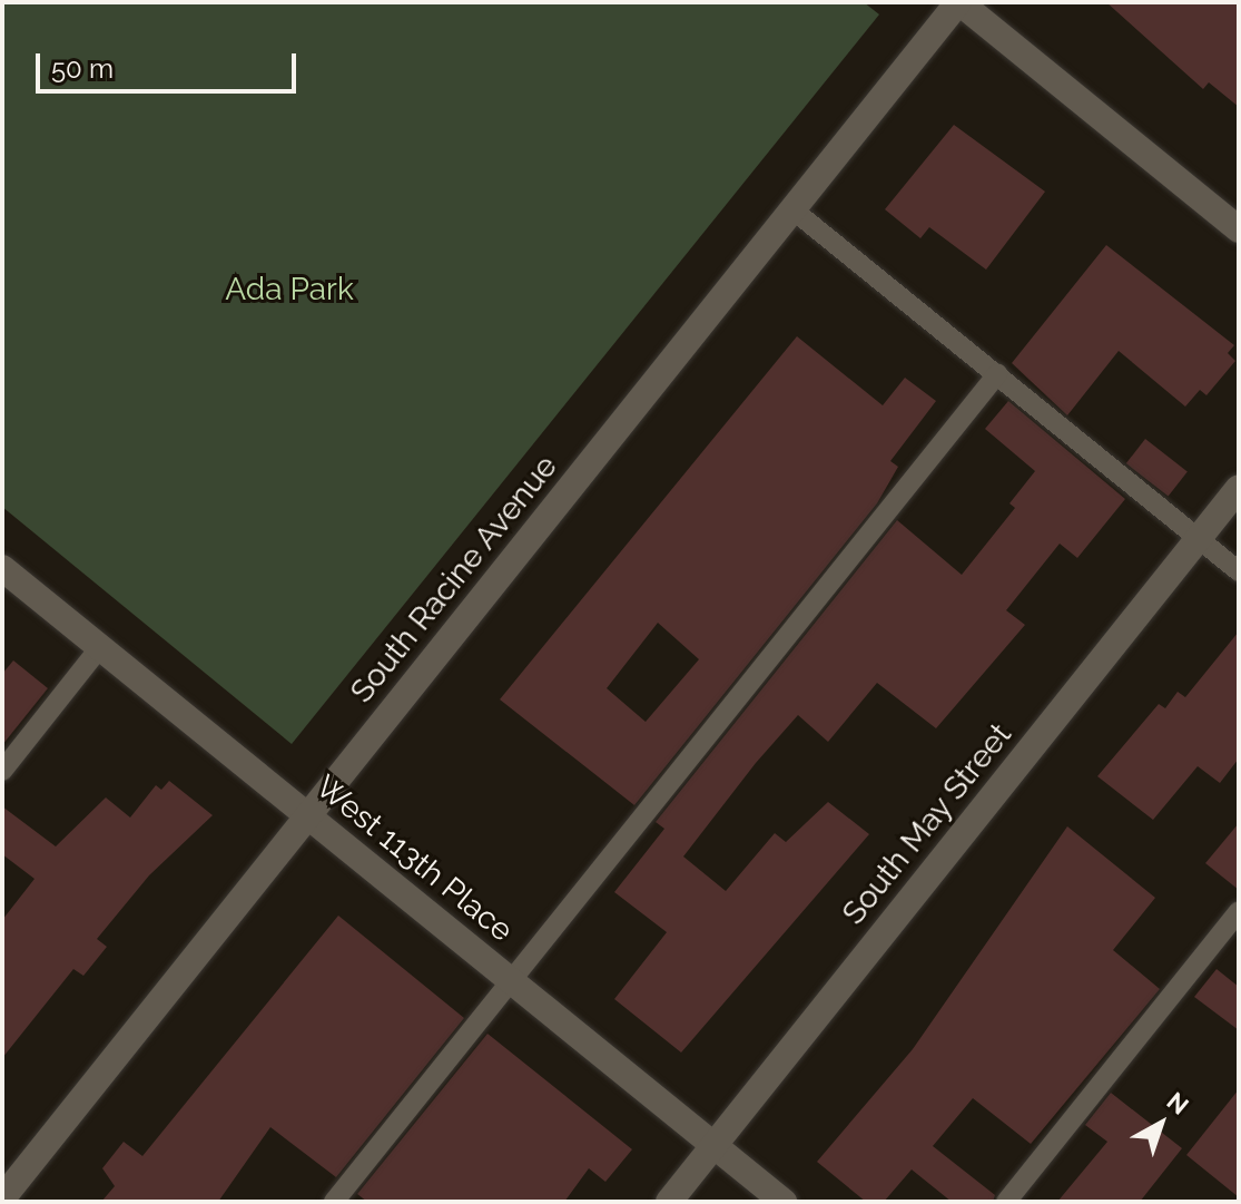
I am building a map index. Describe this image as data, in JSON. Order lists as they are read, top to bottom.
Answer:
{
  "streets": {
    "street": ["South Racine Avenue", "South May Street", "West 113th Place"]
  },
  "crossings": [
    ["South Racine Avenue", "West 113th Place"],
    ["South May Street", "West 113th Place"]
  ],
  "parks": ["Ada Park"],
  "scale_bar": "50 m",
  "north": "top right"
}
